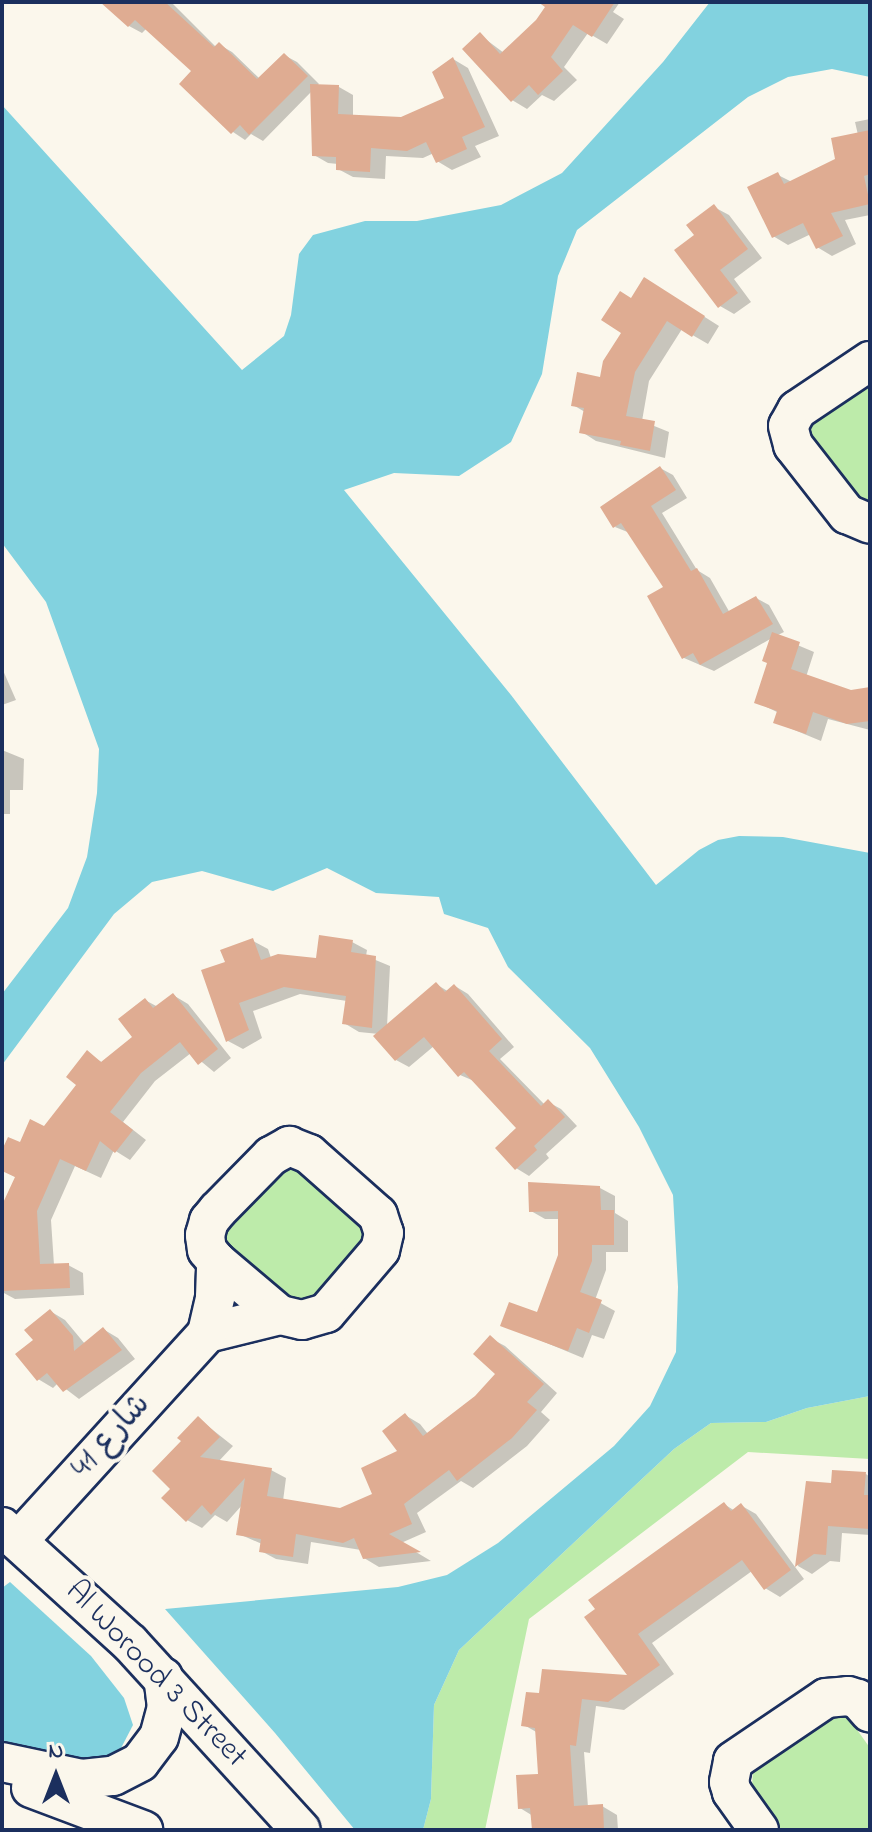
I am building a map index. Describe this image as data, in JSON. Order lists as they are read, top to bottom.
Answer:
{
  "streets": {
    "street": ["شارع 41", "Al Worood 3 Street"]
  },
  "crossings": [
    ["شارع 41", "Al Worood 3 Street"]
  ],
  "north": "top"
}
